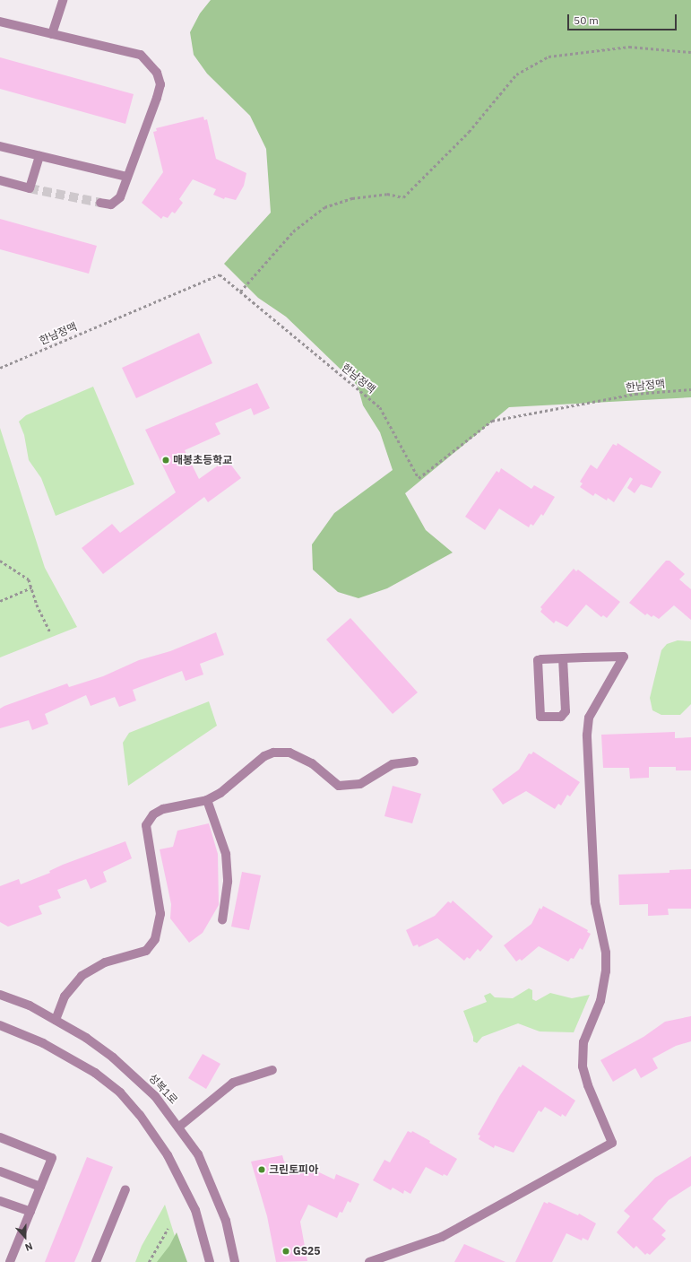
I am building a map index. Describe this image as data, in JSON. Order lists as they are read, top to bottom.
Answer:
{
  "streets": {
    "street": ["성복1로"],
    "path": ["한남정맥"]
  },
  "places": ["매봉초등학교", "크린토피아", "GS25"],
  "scale_bar": "50 m",
  "north": "bottom"
}
